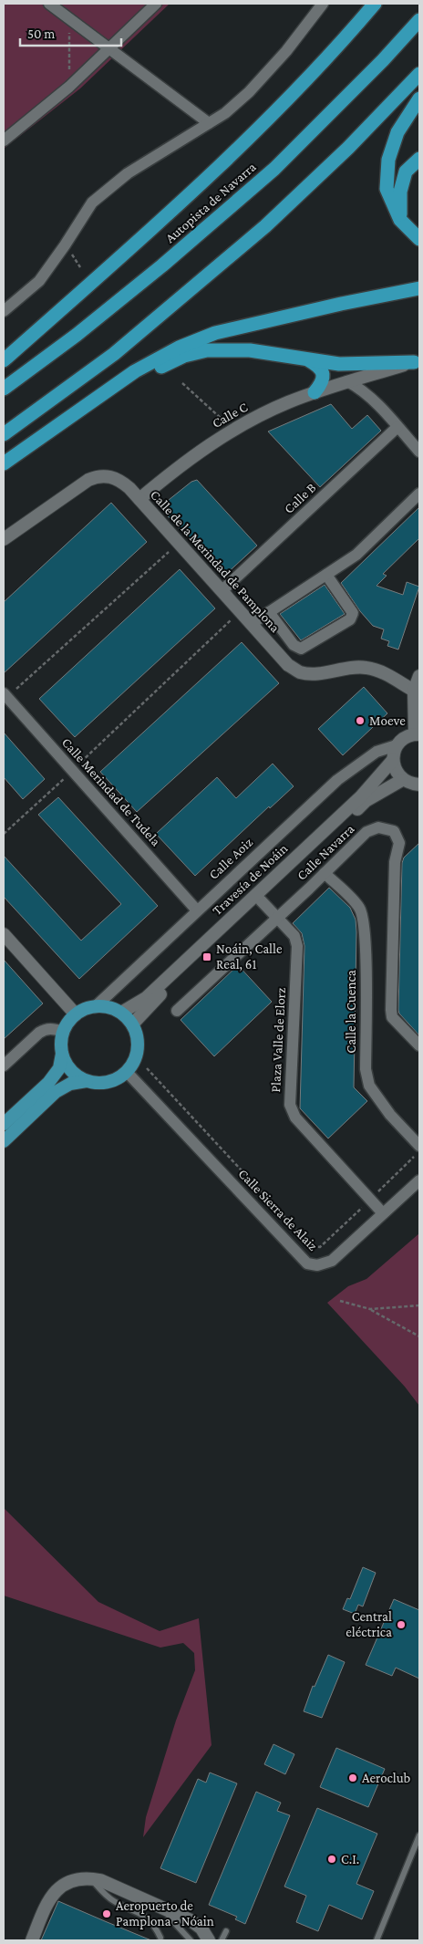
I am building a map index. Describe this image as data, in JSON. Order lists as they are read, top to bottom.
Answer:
{
  "streets": {
    "highway": ["Autopista de Navarra"],
    "street": [
      "Calle C",
      "Calle B",
      "Calle de la Merindad de Pamplona",
      "Calle Merindad de Tudela",
      "Calle Navarra",
      "Calle Aoiz",
      "Travesía de Noáin",
      "Calle la Cuenca",
      "Plaza Valle de Elorz",
      "Calle Sierra de Alaiz"
    ]
  },
  "crossings": [
    ["Calle C", "Calle de la Merindad de Pamplona"],
    ["Calle B", "Calle de la Merindad de Pamplona"],
    ["Calle Merindad de Tudela", "Calle Aoiz"],
    ["Calle Navarra", "Calle la Cuenca"],
    ["Calle Navarra", "Plaza Valle de Elorz"],
    ["Calle Aoiz", "Travesía de Noáin"],
    ["Calle Aoiz", "Calle Sierra de Alaiz"],
    ["Travesía de Noáin", "Plaza Valle de Elorz"],
    ["Travesía de Noáin", "Calle Sierra de Alaiz"],
    ["Plaza Valle de Elorz", "Calle Sierra de Alaiz"]
  ],
  "places": {
    "other": [
      "Moeve",
      "Central eléctrica",
      "Aeroclub",
      "C.I.",
      "Aeropuerto de Pamplona - Nóain"
    ],
    "transit": ["Noáin, Calle Real, 61"]
  },
  "scale_bar": "50 m"
}
